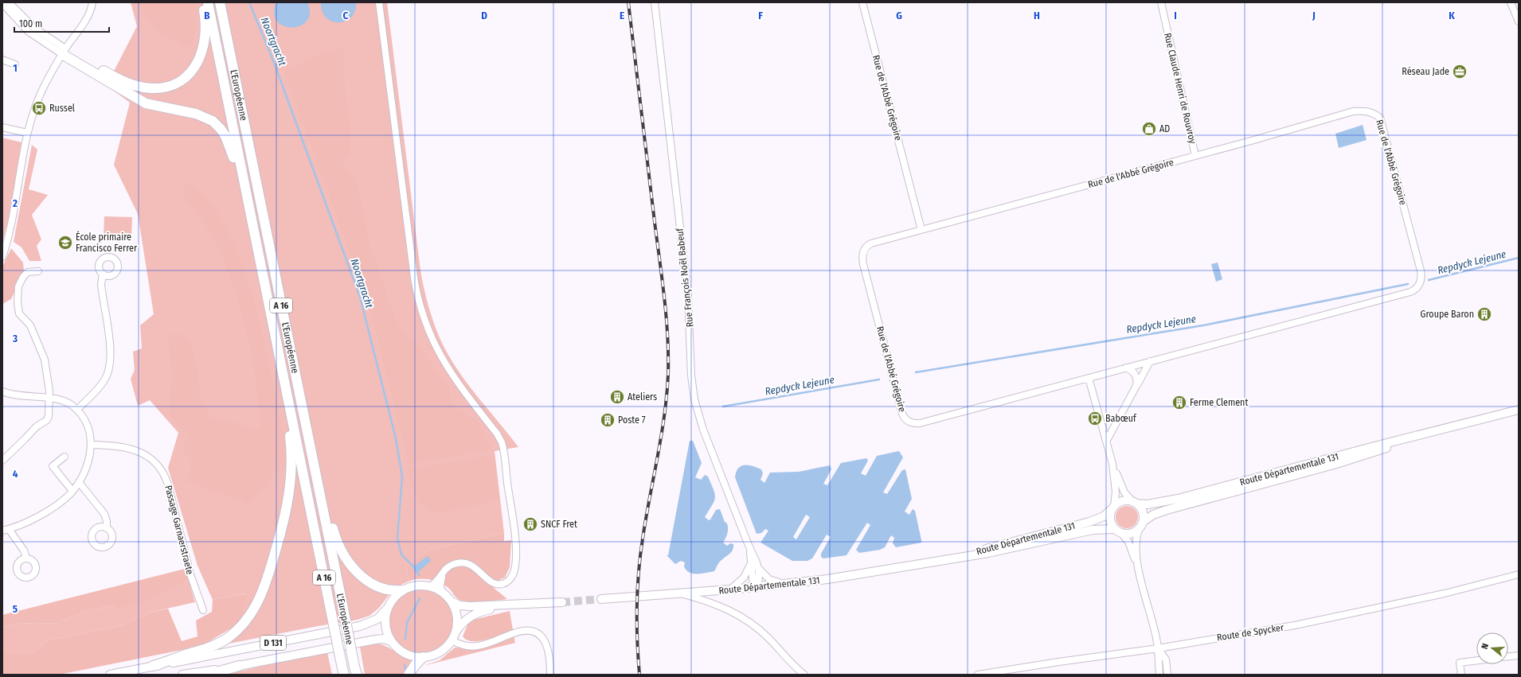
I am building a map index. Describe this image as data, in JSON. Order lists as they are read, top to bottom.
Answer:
{
  "streets": {
    "highway": ["L'Européenne", "A 16"],
    "main road": ["Route Départementale 131", "D 131"],
    "street": [
      "Rue Claude Henri de Rouvroy",
      "Rue de l'Abbé Grégoire",
      "Rue François Noël Babeuf",
      "Passage Garnaerstraete",
      "Route de Spycker"
    ]
  },
  "crossings": [
    ["Rue Claude Henri de Rouvroy", "Rue de l'Abbé Grégoire"],
    ["Rue François Noël Babeuf", "Route Départementale 131"]
  ],
  "water": ["Noortgracht", "Repdyck Lejeune"],
  "places": {
    "office": ["Réseau Jade"],
    "bus stop": ["Russel", "Babœuf"],
    "shop": ["AD"],
    "school or university": ["École primaire Francisco Ferrer"],
    "building": [
      "Groupe Baron",
      "Ateliers",
      "Ferme Clement",
      "Poste 7",
      "SNCF Fret"
    ]
  },
  "scale_bar": "100 m",
  "north": "left",
  "grid": {
    "columns": [
      "B",
      "C",
      "D",
      "E",
      "F",
      "G",
      "H",
      "I",
      "J",
      "K"
    ],
    "rows": [
      "1",
      "2",
      "3",
      "4",
      "5"
    ]
  }
}
